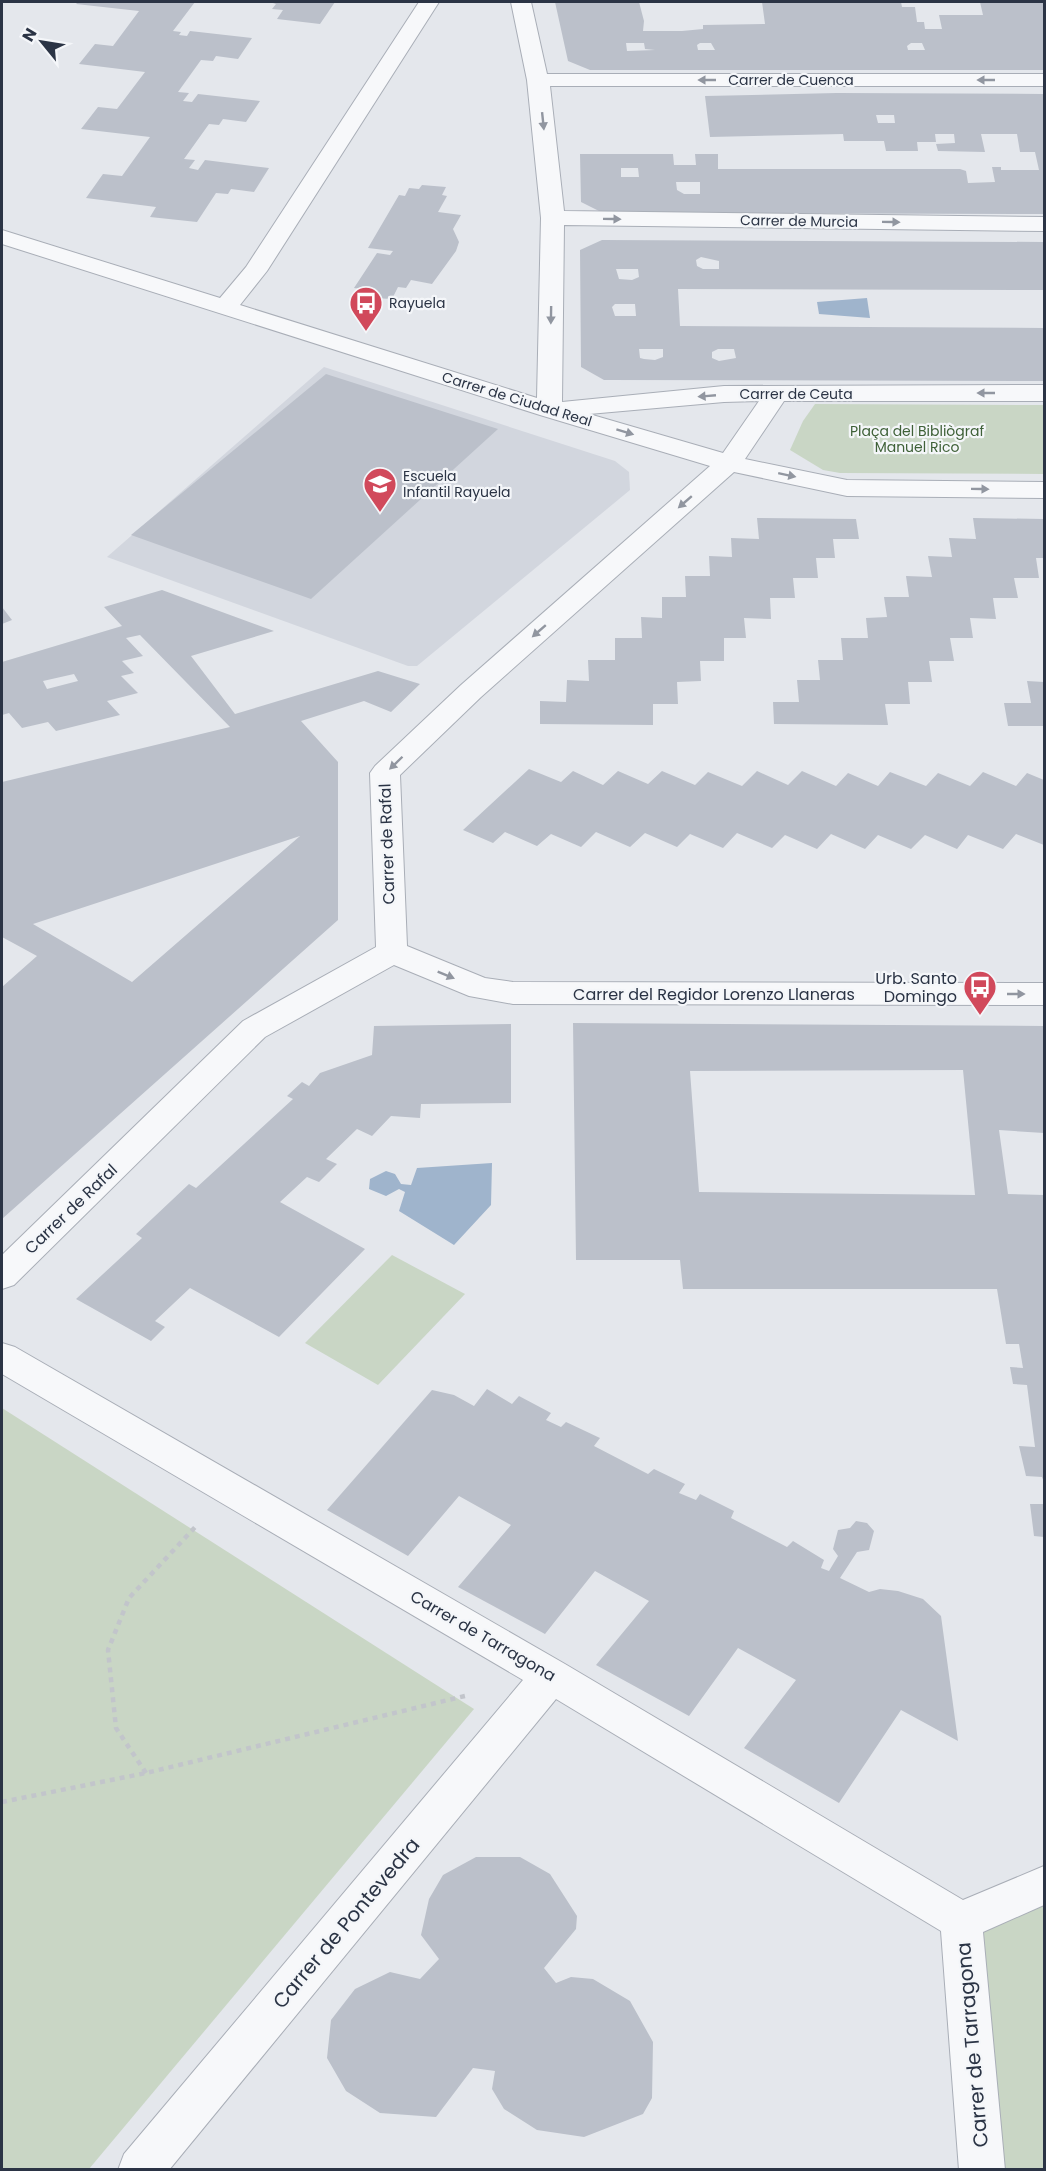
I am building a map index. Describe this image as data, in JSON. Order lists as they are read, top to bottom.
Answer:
{
  "streets": {
    "street": [
      "Carrer de Cuenca",
      "Carrer de Murcia",
      "Carrer de Ceuta",
      "Carrer de Ciudad Real",
      "Carrer de Rafal",
      "Carrer del Regidor Lorenzo Llaneras",
      "Carrer de Tarragona",
      "Carrer de Pontevedra"
    ]
  },
  "crossings": [
    ["Carrer de Ceuta", "Carrer de Ciudad Real"],
    ["Carrer de Ceuta", "Carrer de Rafal"],
    ["Carrer de Ciudad Real", "Carrer de Rafal"],
    ["Carrer de Rafal", "Carrer del Regidor Lorenzo Llaneras"],
    ["Carrer de Tarragona", "Carrer de Pontevedra"]
  ],
  "one_way": [
    "Carrer de Cuenca",
    "Carrer de Murcia",
    "Carrer de Ceuta",
    "Carrer de Ciudad Real",
    "Carrer de Rafal",
    "Carrer del Regidor Lorenzo Llaneras"
  ],
  "parks": ["Plaça del Bibliògraf Manuel Rico"],
  "places": {
    "bus stop": ["Rayuela", "Urb. Santo Domingo"],
    "school or university": ["Escuela Infantil Rayuela"]
  },
  "north": "top left"
}
